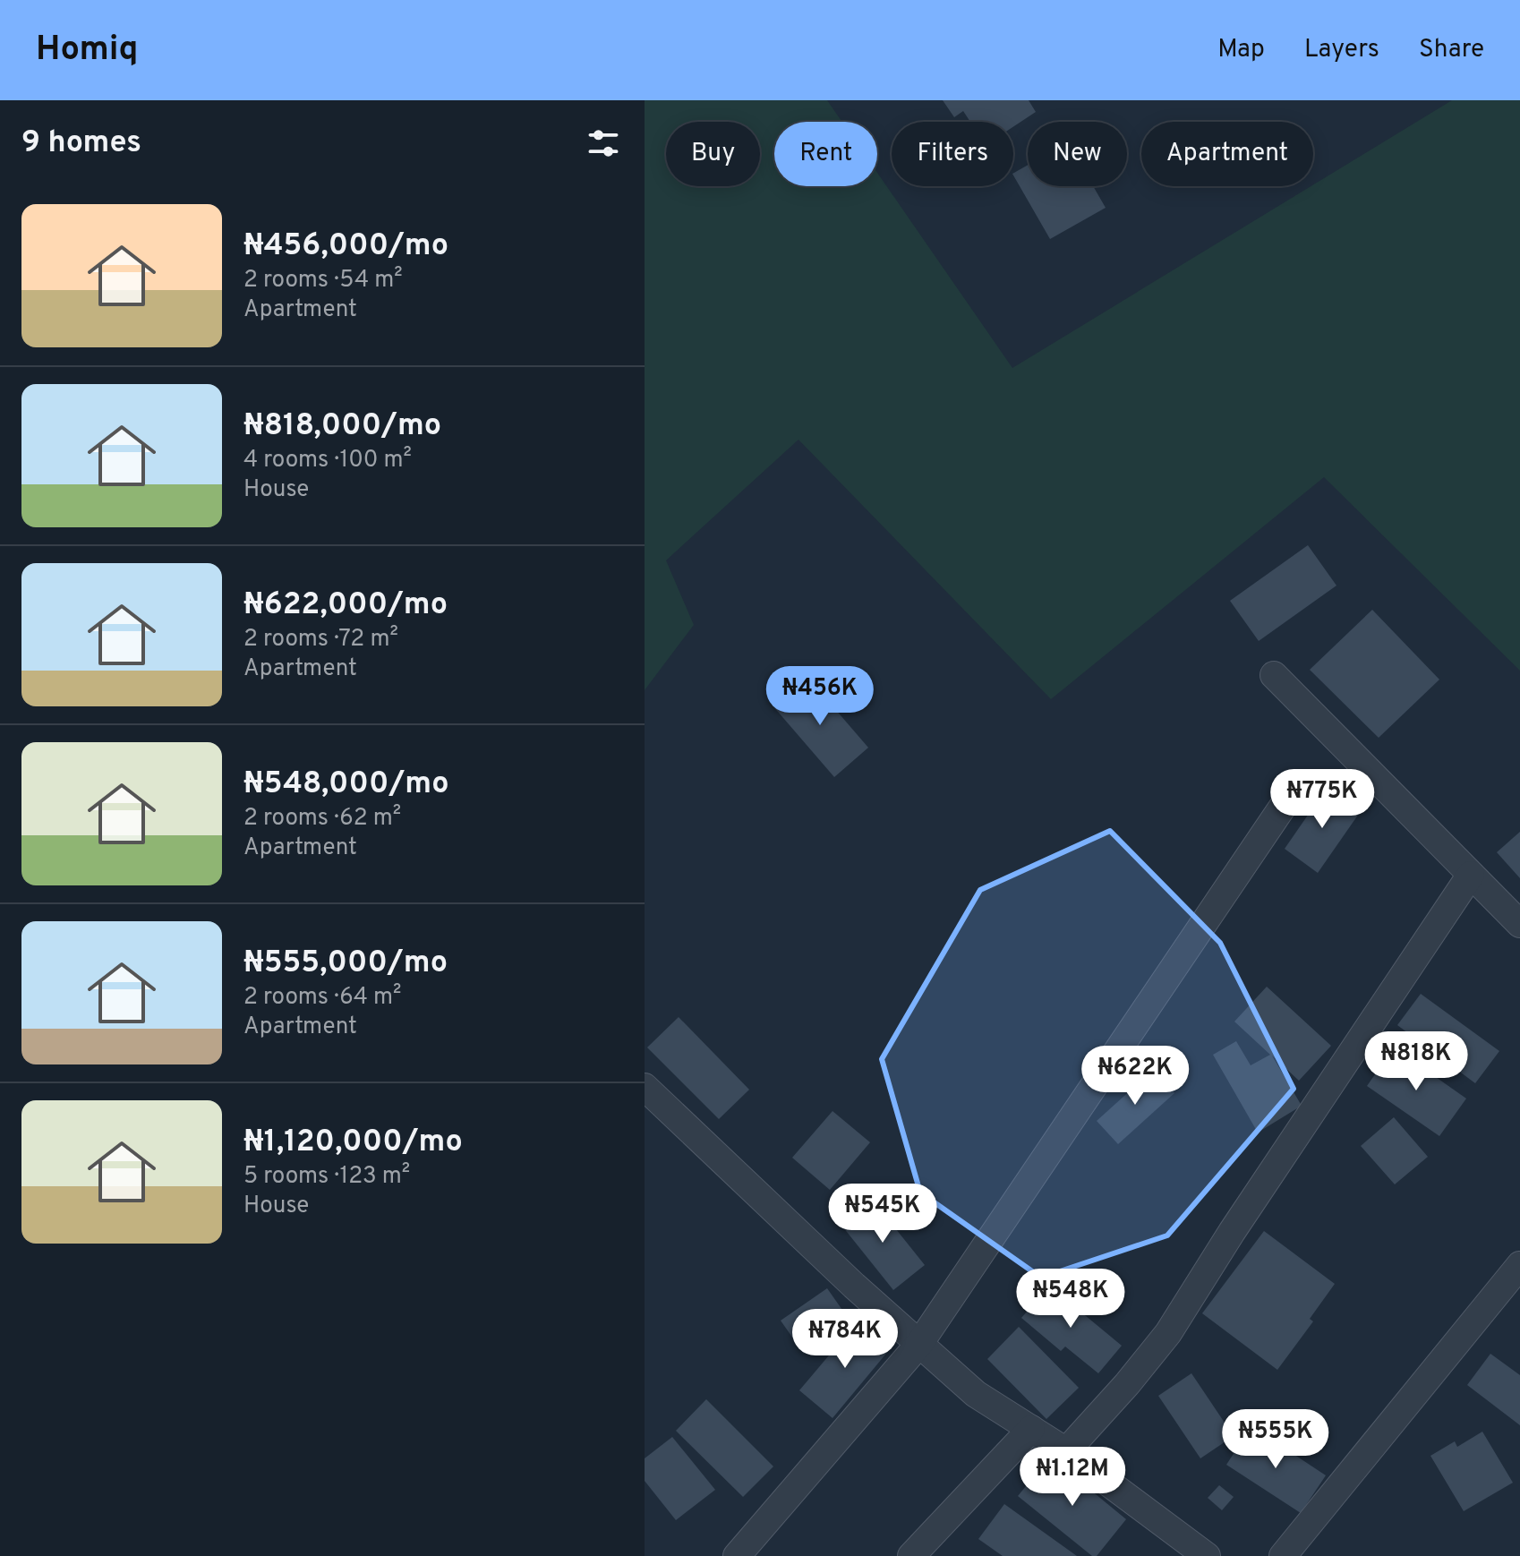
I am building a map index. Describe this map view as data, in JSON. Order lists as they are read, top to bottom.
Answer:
{
  "page": {
    "header": "Homiq",
    "nav": ["Map", "Layers", "Share"],
    "heading": "9 homes",
    "chip": [
      "Buy",
      "Rent",
      "Filters",
      "New",
      "Apartment"
    ],
    "list": [
      {
        "name": "₦456,000/mo",
        "note": "2 rooms · 54 m² · Apartment"
      },
      {
        "name": "₦818,000/mo",
        "note": "4 rooms · 100 m² · House"
      },
      {
        "name": "₦622,000/mo",
        "note": "2 rooms · 72 m² · Apartment"
      },
      {
        "name": "₦548,000/mo",
        "note": "2 rooms · 62 m² · Apartment"
      },
      {
        "name": "₦555,000/mo",
        "note": "2 rooms · 64 m² · Apartment"
      },
      {
        "name": "₦1,120,000/mo",
        "note": "5 rooms · 123 m² · House"
      }
    ],
    "price": [
      "₦456K",
      "₦775K",
      "₦818K",
      "₦622K",
      "₦545K",
      "₦548K",
      "₦784K",
      "₦555K",
      "₦1.12M"
    ]
  }
}
